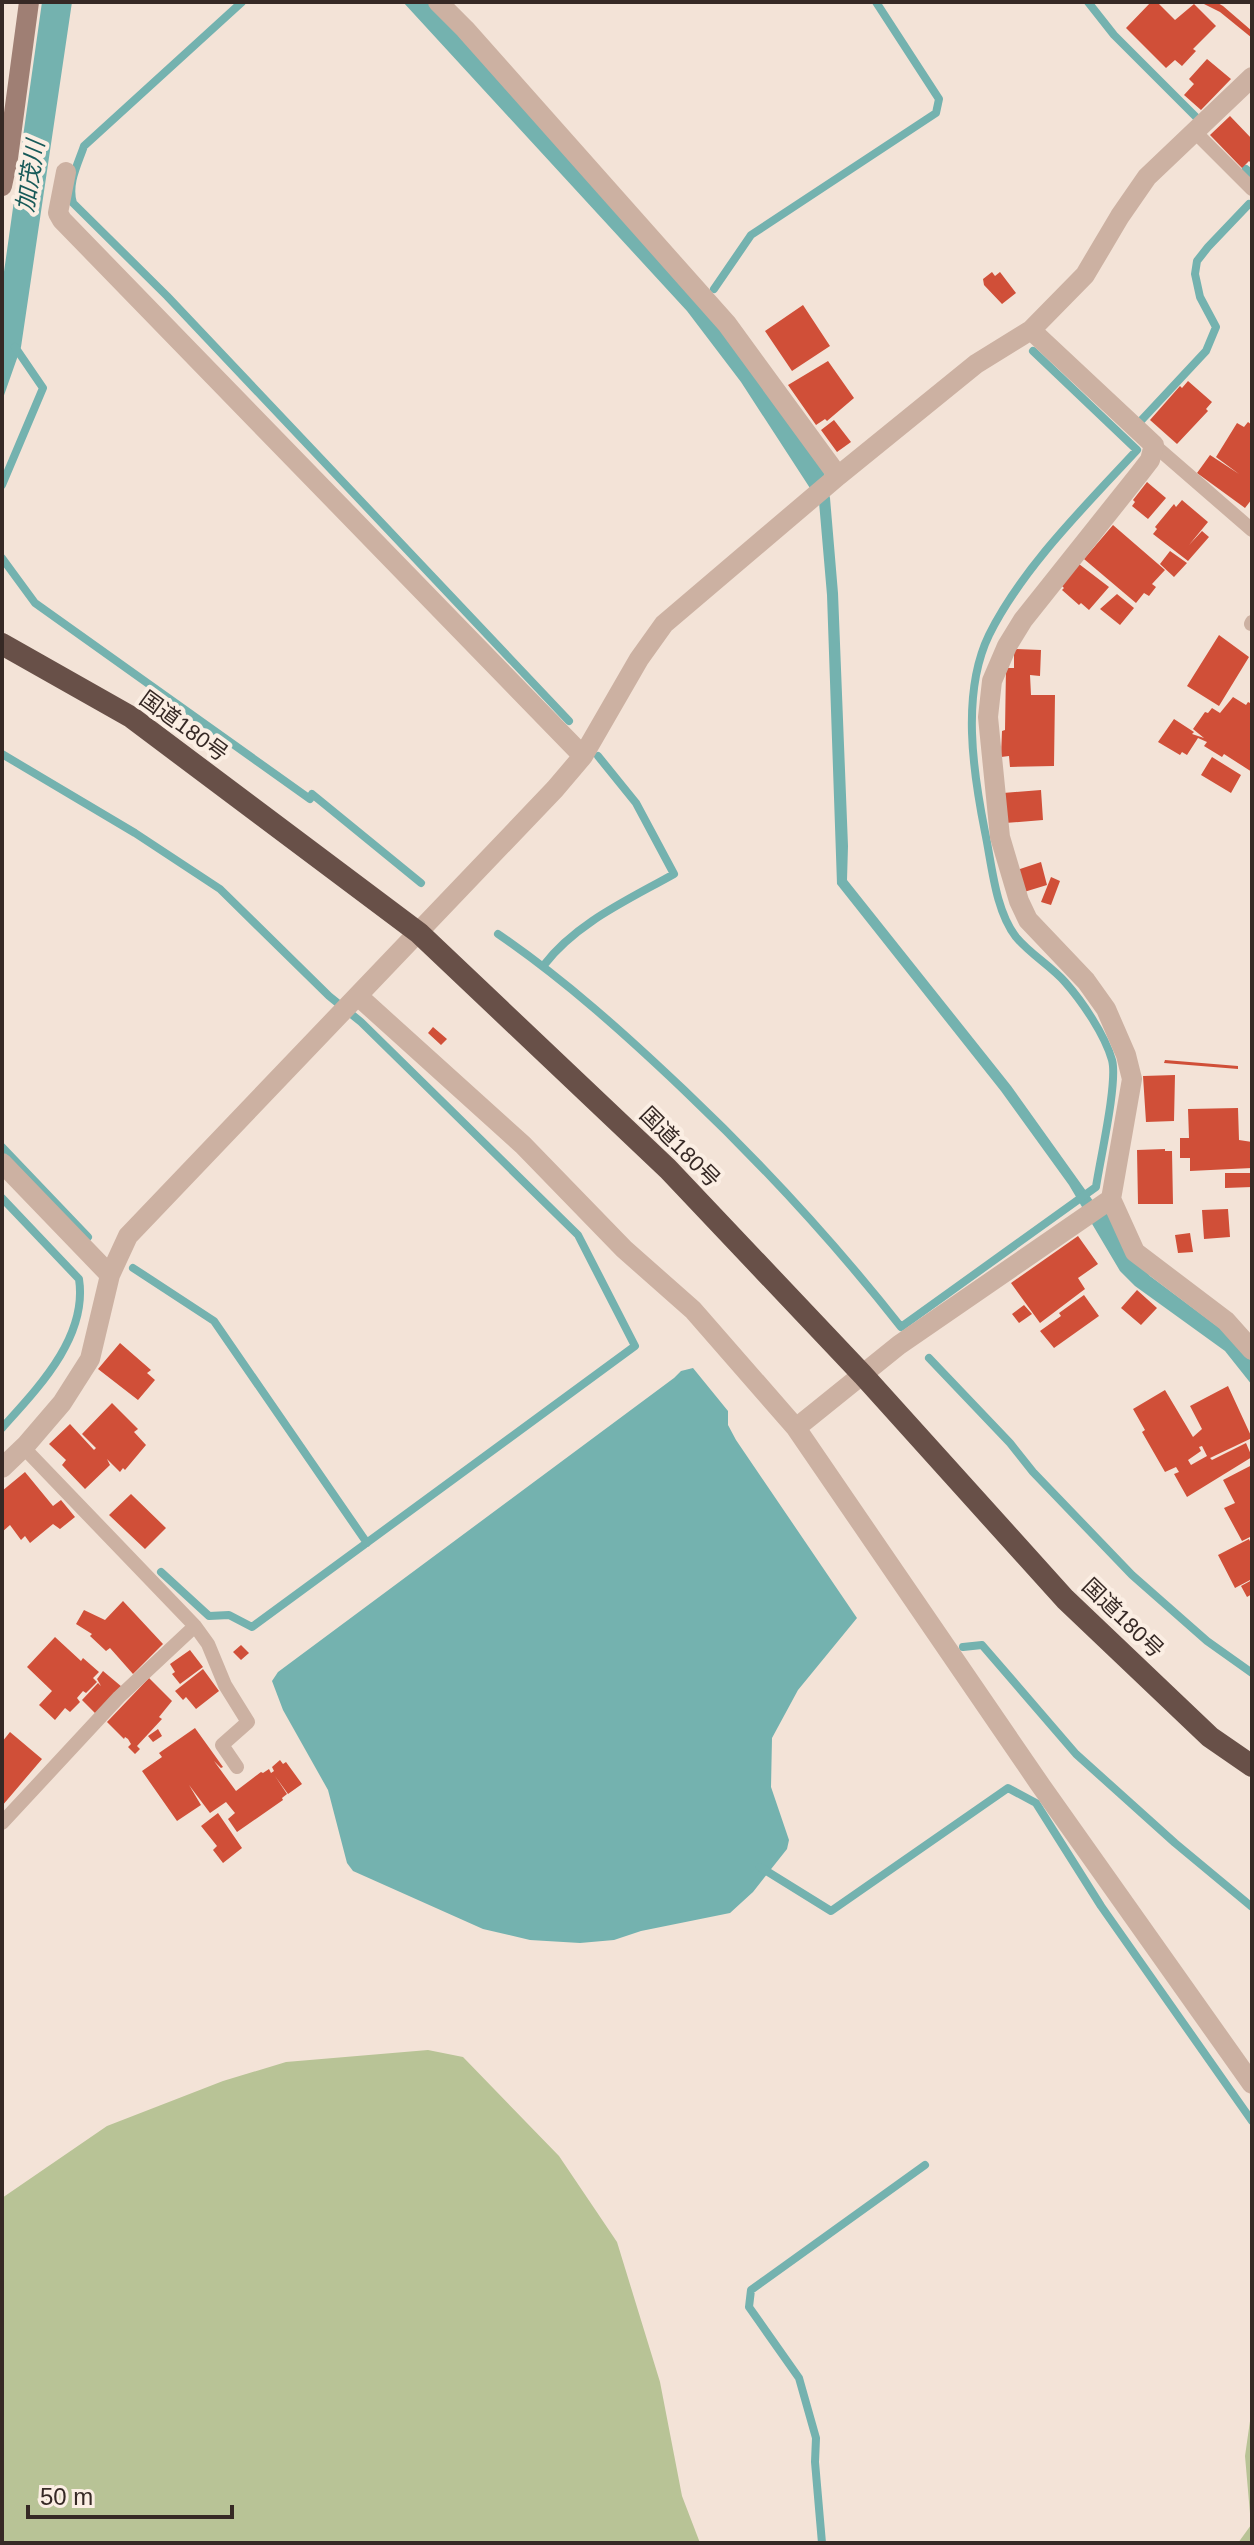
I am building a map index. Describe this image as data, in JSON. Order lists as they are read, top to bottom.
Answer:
{
  "streets": {
    "highway": ["国道180号"]
  },
  "water": ["加茂川"],
  "scale_bar": "50 m"
}
